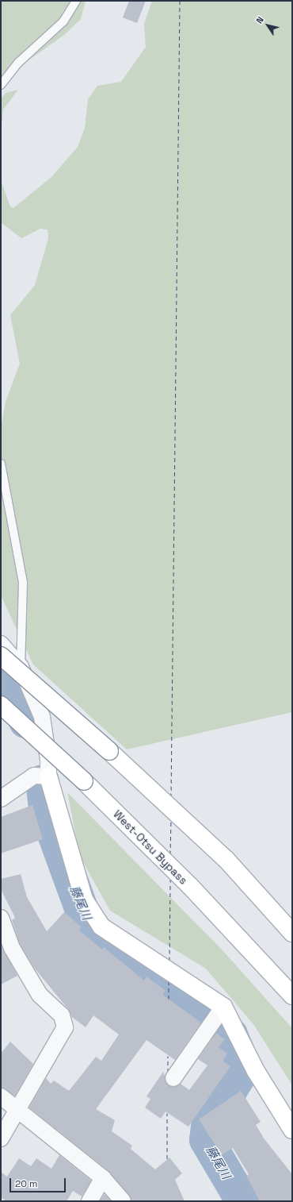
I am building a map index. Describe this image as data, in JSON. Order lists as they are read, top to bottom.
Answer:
{
  "streets": {
    "main road": ["West-Otsu Bypass"]
  },
  "water": ["藤尾川"],
  "scale_bar": "20 m",
  "north": "top left"
}
